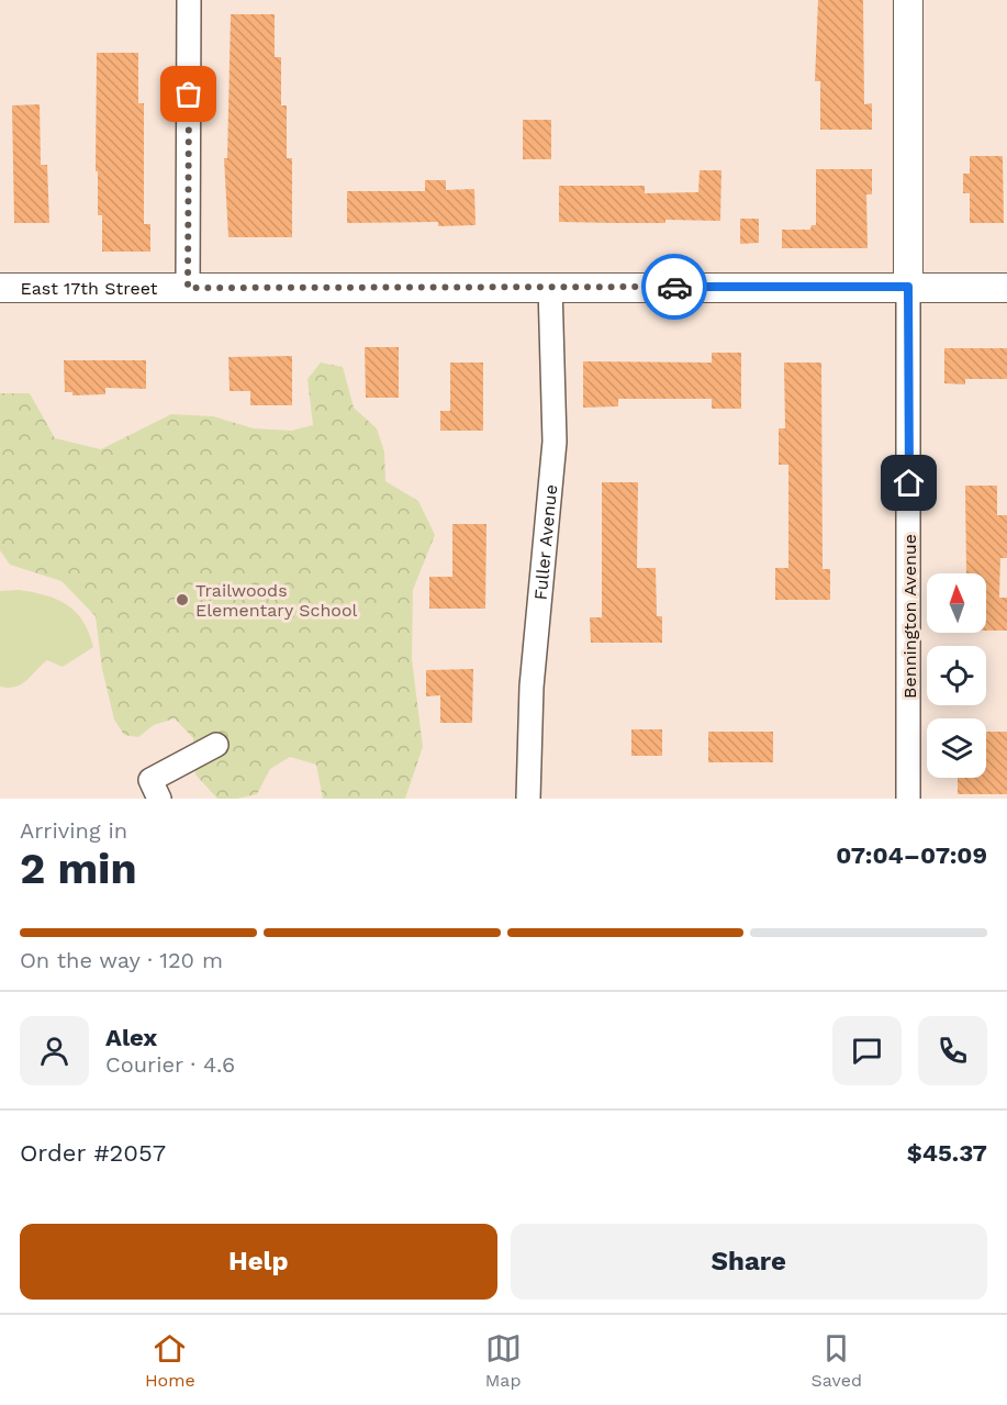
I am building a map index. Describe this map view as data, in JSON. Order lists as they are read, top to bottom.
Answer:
{
  "streets": {
    "street": ["East 17th Street", "Fuller Avenue", "Bennington Avenue"]
  },
  "crossings": [
    ["East 17th Street", "Fuller Avenue"],
    ["East 17th Street", "Bennington Avenue"]
  ],
  "places": ["Trailwoods Elementary School"],
  "north": "top",
  "page": {
    "heading": ["2 min", "Arriving in", "07:04–07:09"],
    "panel": [
      "Alex",
      "Courier · 4.6",
      "Order #2057",
      "$45.37"
    ],
    "bar": "On the way · 120 m",
    "buttons": ["Help", "Share"],
    "tabs": ["Home", "Map", "Saved"]
  }
}
